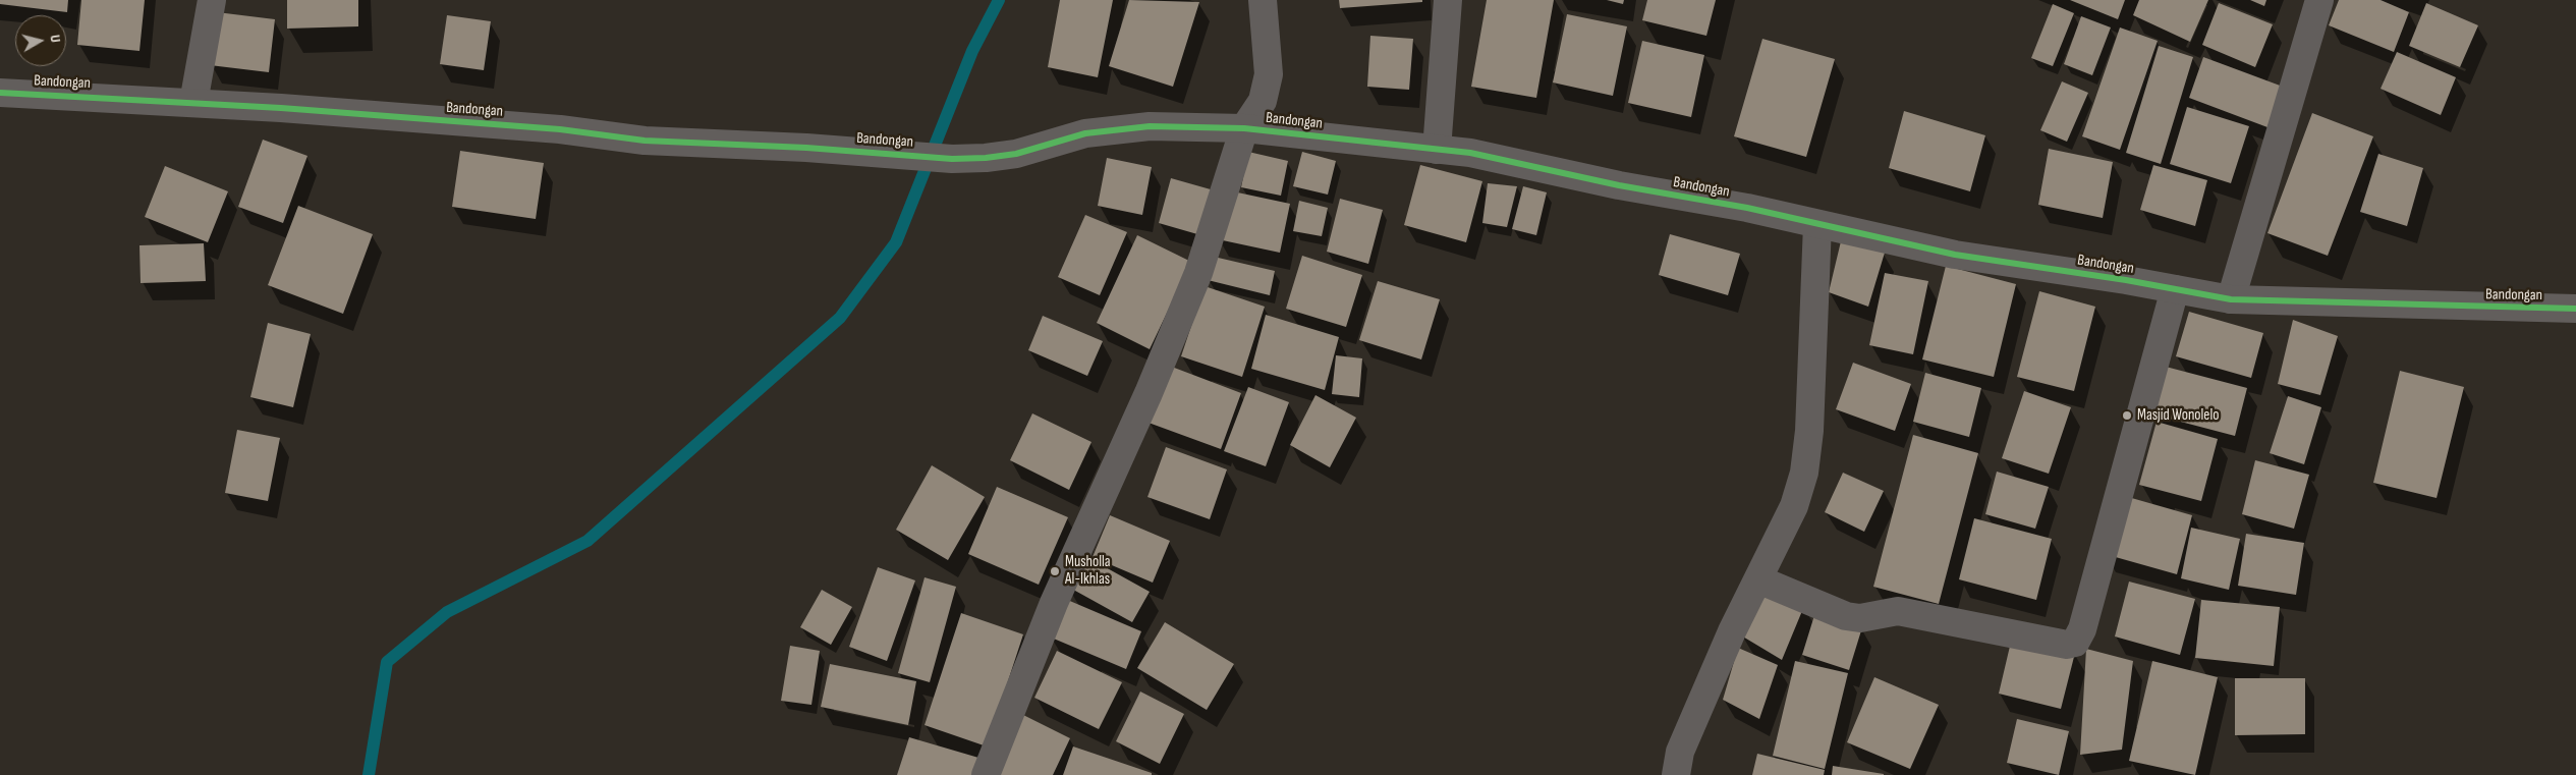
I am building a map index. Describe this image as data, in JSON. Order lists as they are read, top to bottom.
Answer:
{
  "streets": {
    "street": ["Bandongan"]
  },
  "places": ["Masjid Wonolelo", "Musholla Al-Ikhlas"],
  "north": "right"
}
